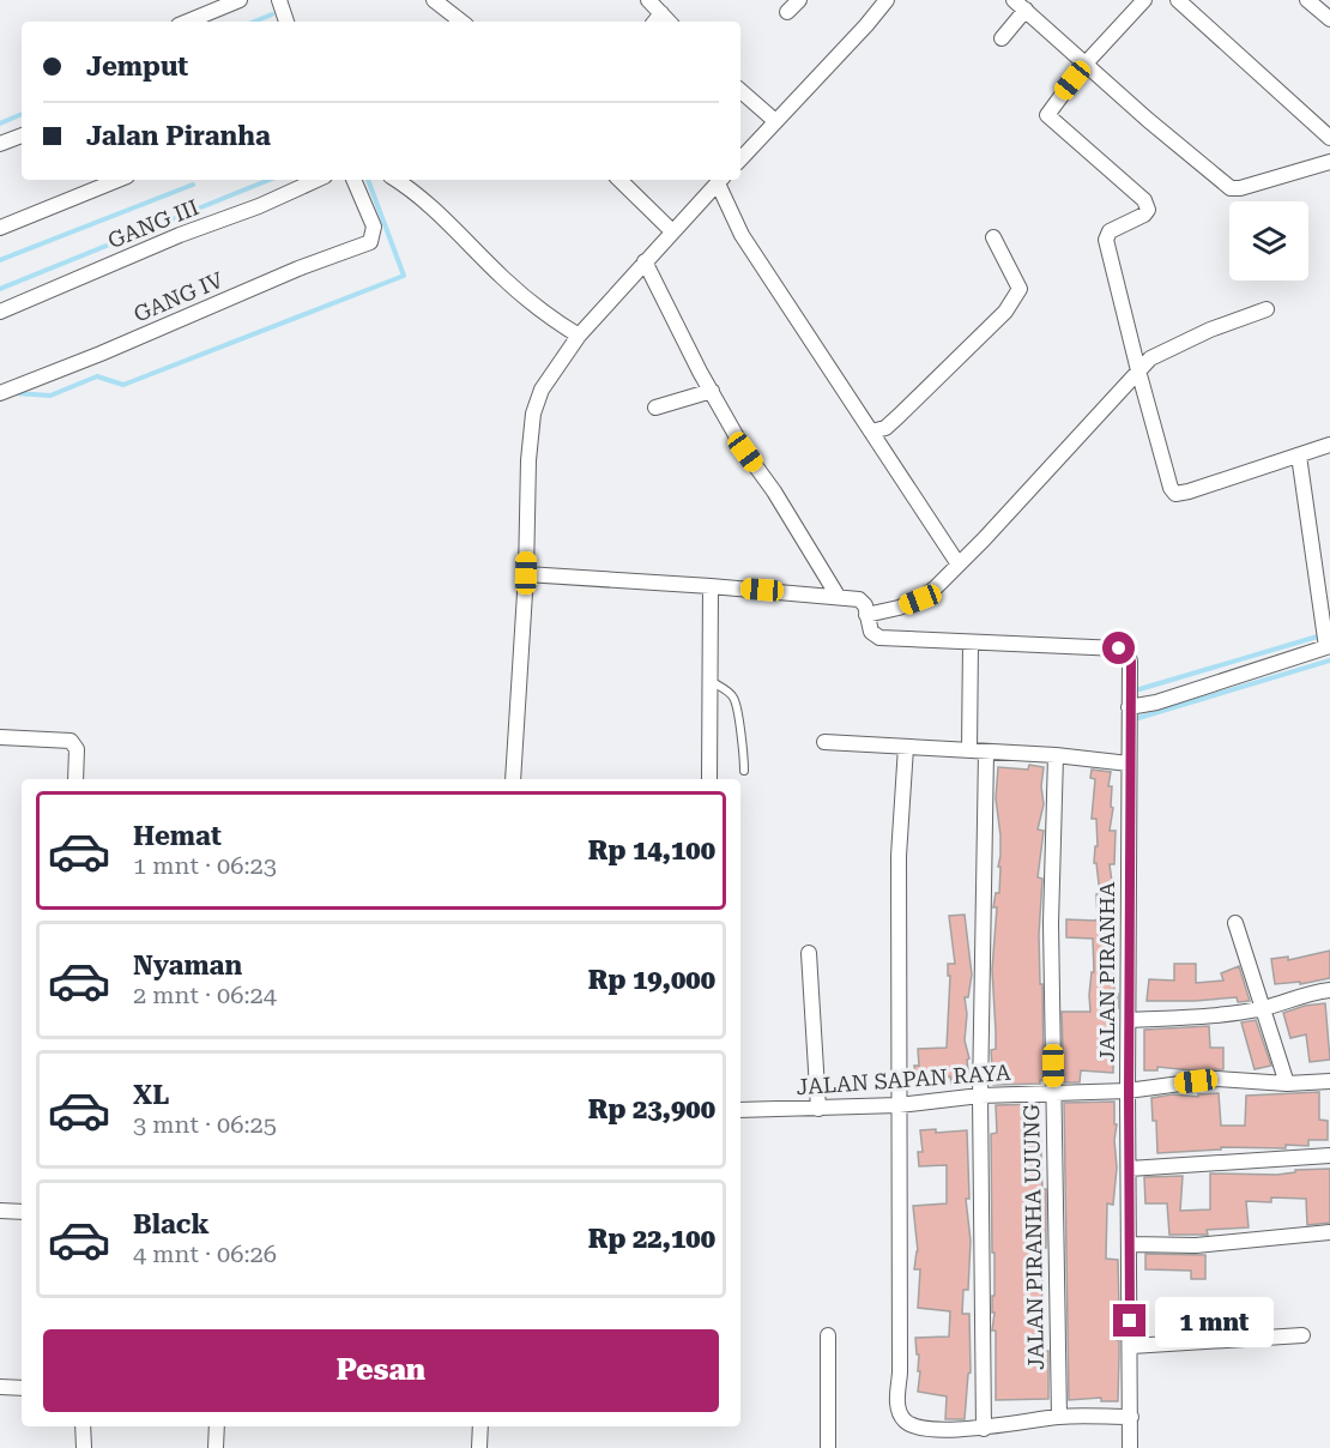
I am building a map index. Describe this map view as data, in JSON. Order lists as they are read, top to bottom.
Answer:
{
  "streets": {
    "street": [
      "GANG III",
      "GANG IV",
      "JALAN PIRANHA",
      "JALAN SAPAN RAYA",
      "JALAN PIRANHA UJUNG"
    ]
  },
  "crossings": [
    ["JALAN PIRANHA", "JALAN SAPAN RAYA"],
    ["JALAN SAPAN RAYA", "JALAN PIRANHA UJUNG"]
  ],
  "page": {
    "banner": ["Jemput", "Jalan Piranha"],
    "list": [
      {
        "name": "Hemat",
        "note": "1 mnt · 06:23",
        "value": "Rp 14,100"
      },
      {
        "name": "Nyaman",
        "note": "2 mnt · 06:24",
        "value": "Rp 19,000"
      },
      {
        "name": "XL",
        "note": "3 mnt · 06:25",
        "value": "Rp 23,900"
      },
      {
        "name": "Black",
        "note": "4 mnt · 06:26",
        "value": "Rp 22,100"
      }
    ],
    "bubble": "1 mnt",
    "buttons": "Pesan"
  }
}
